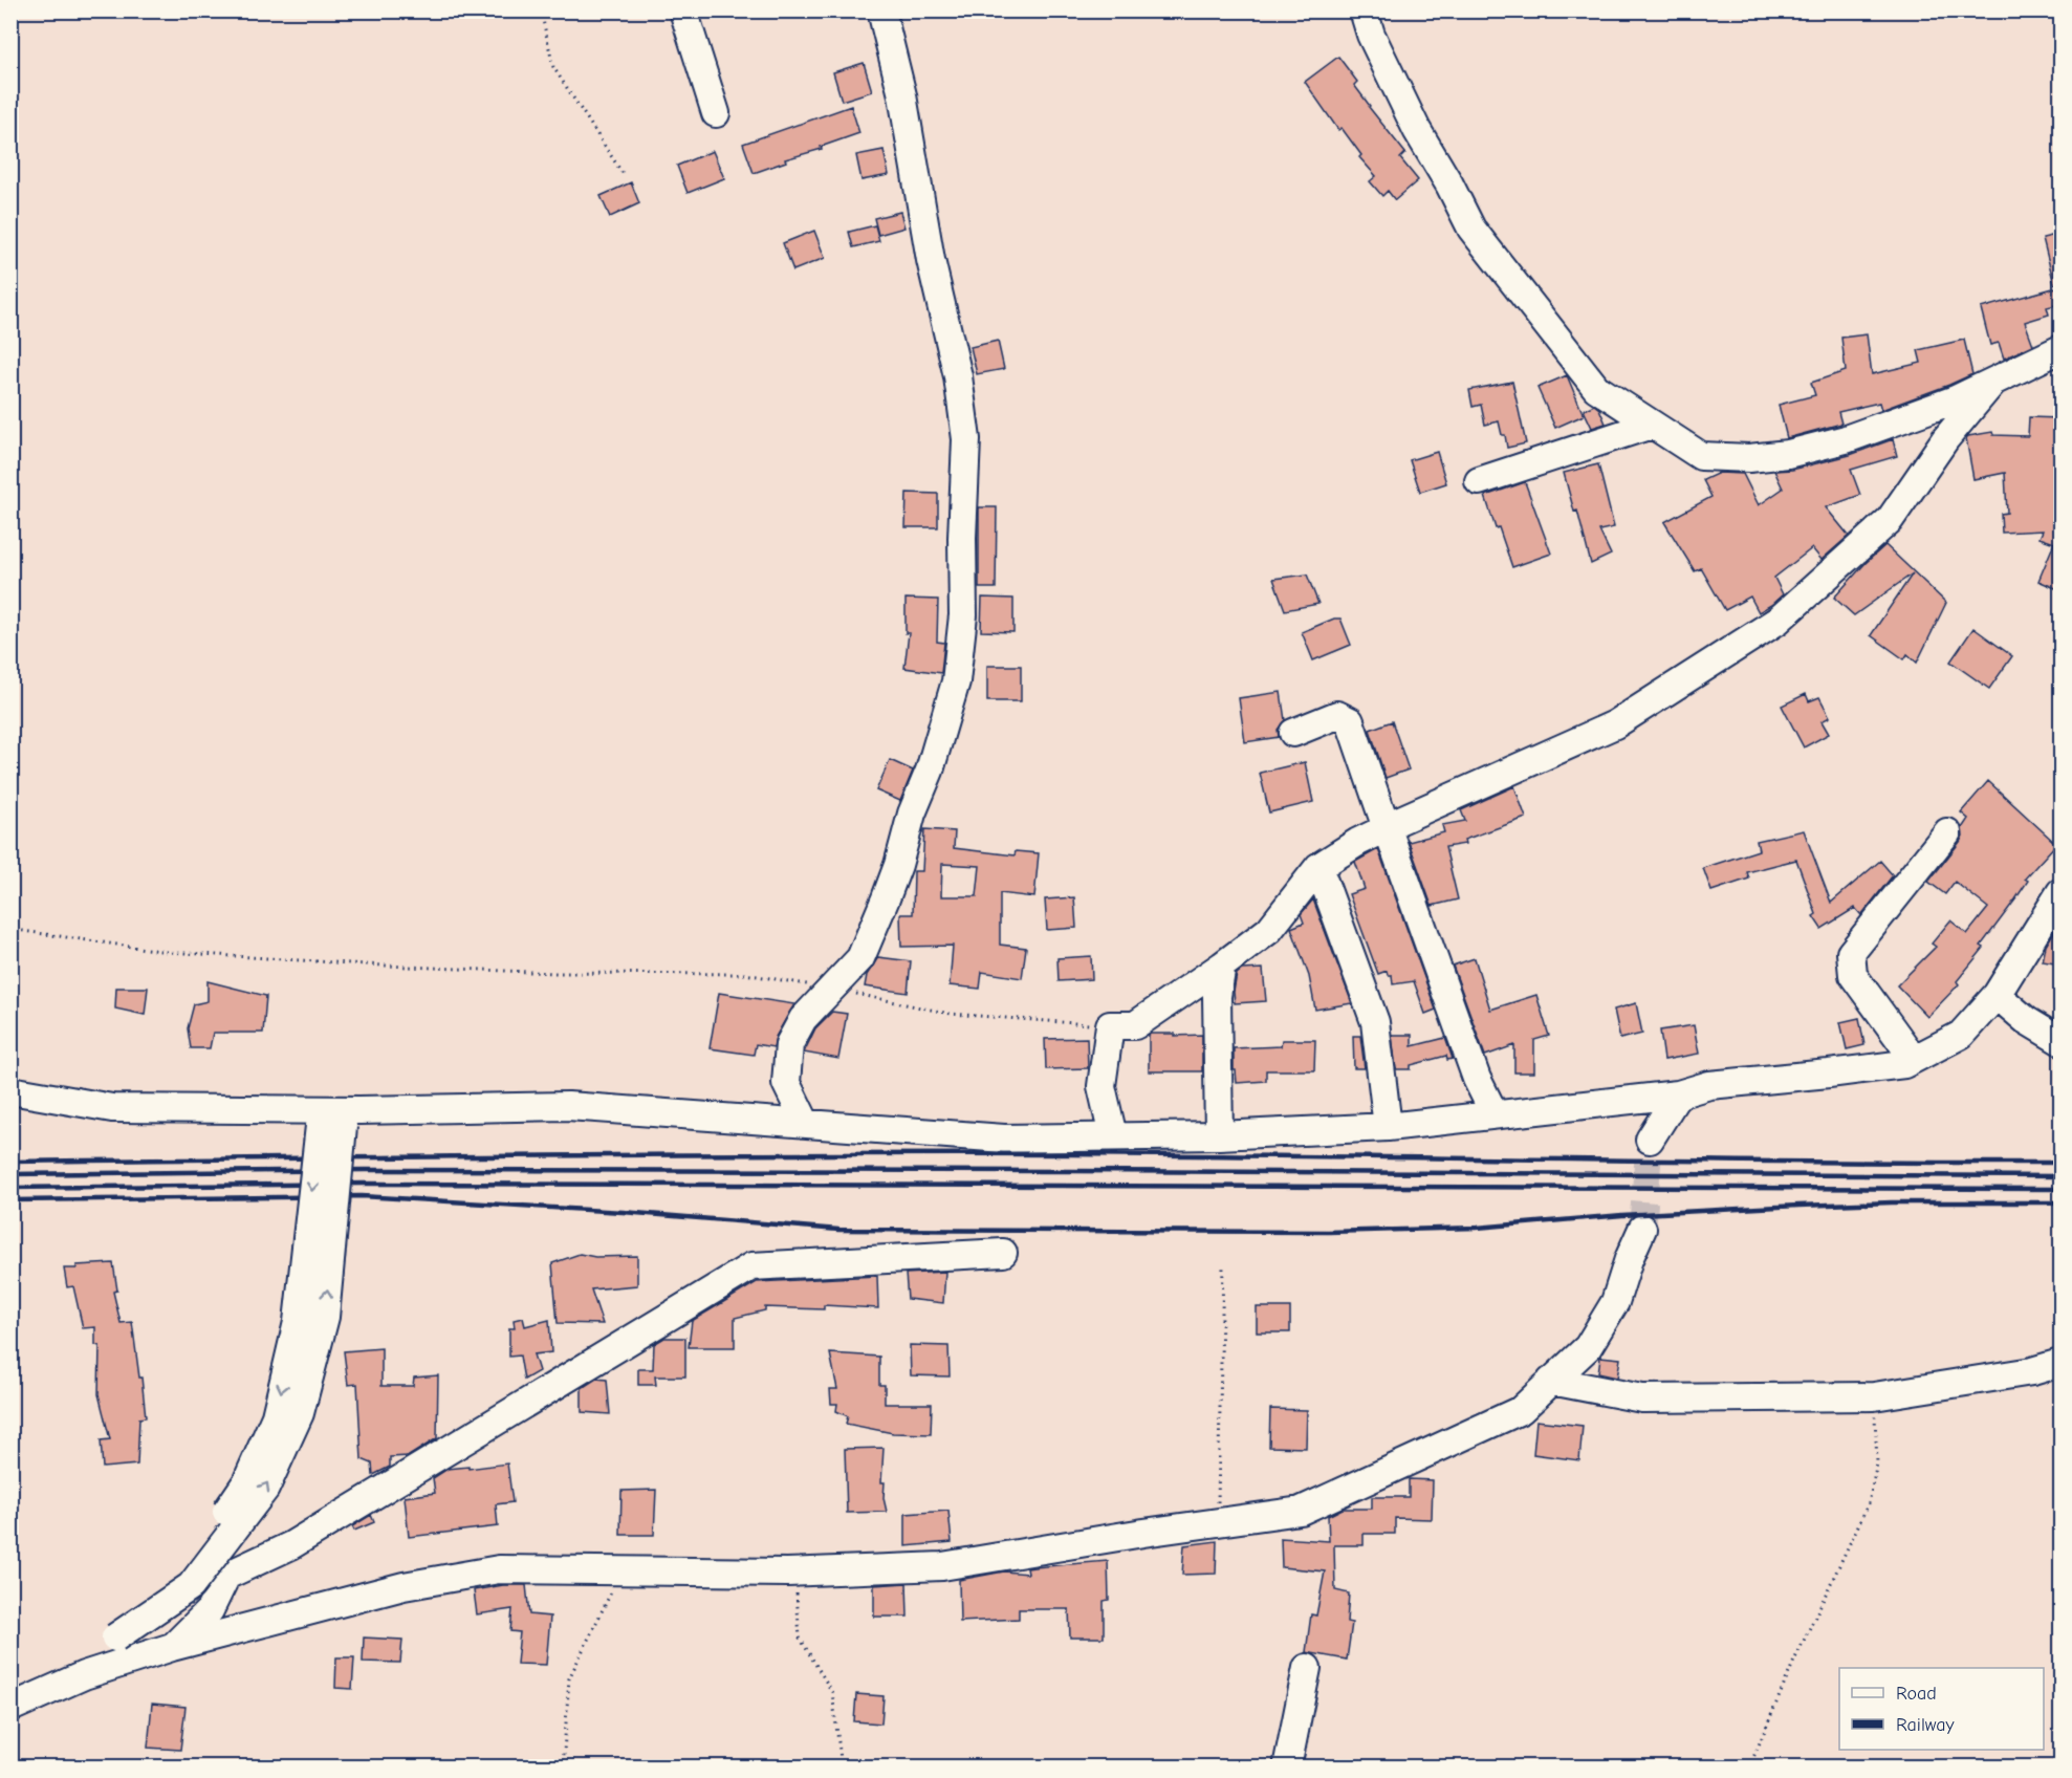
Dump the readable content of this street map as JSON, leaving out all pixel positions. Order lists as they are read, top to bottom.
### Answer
{
  "legend": ["Road", "Railway"]
}
